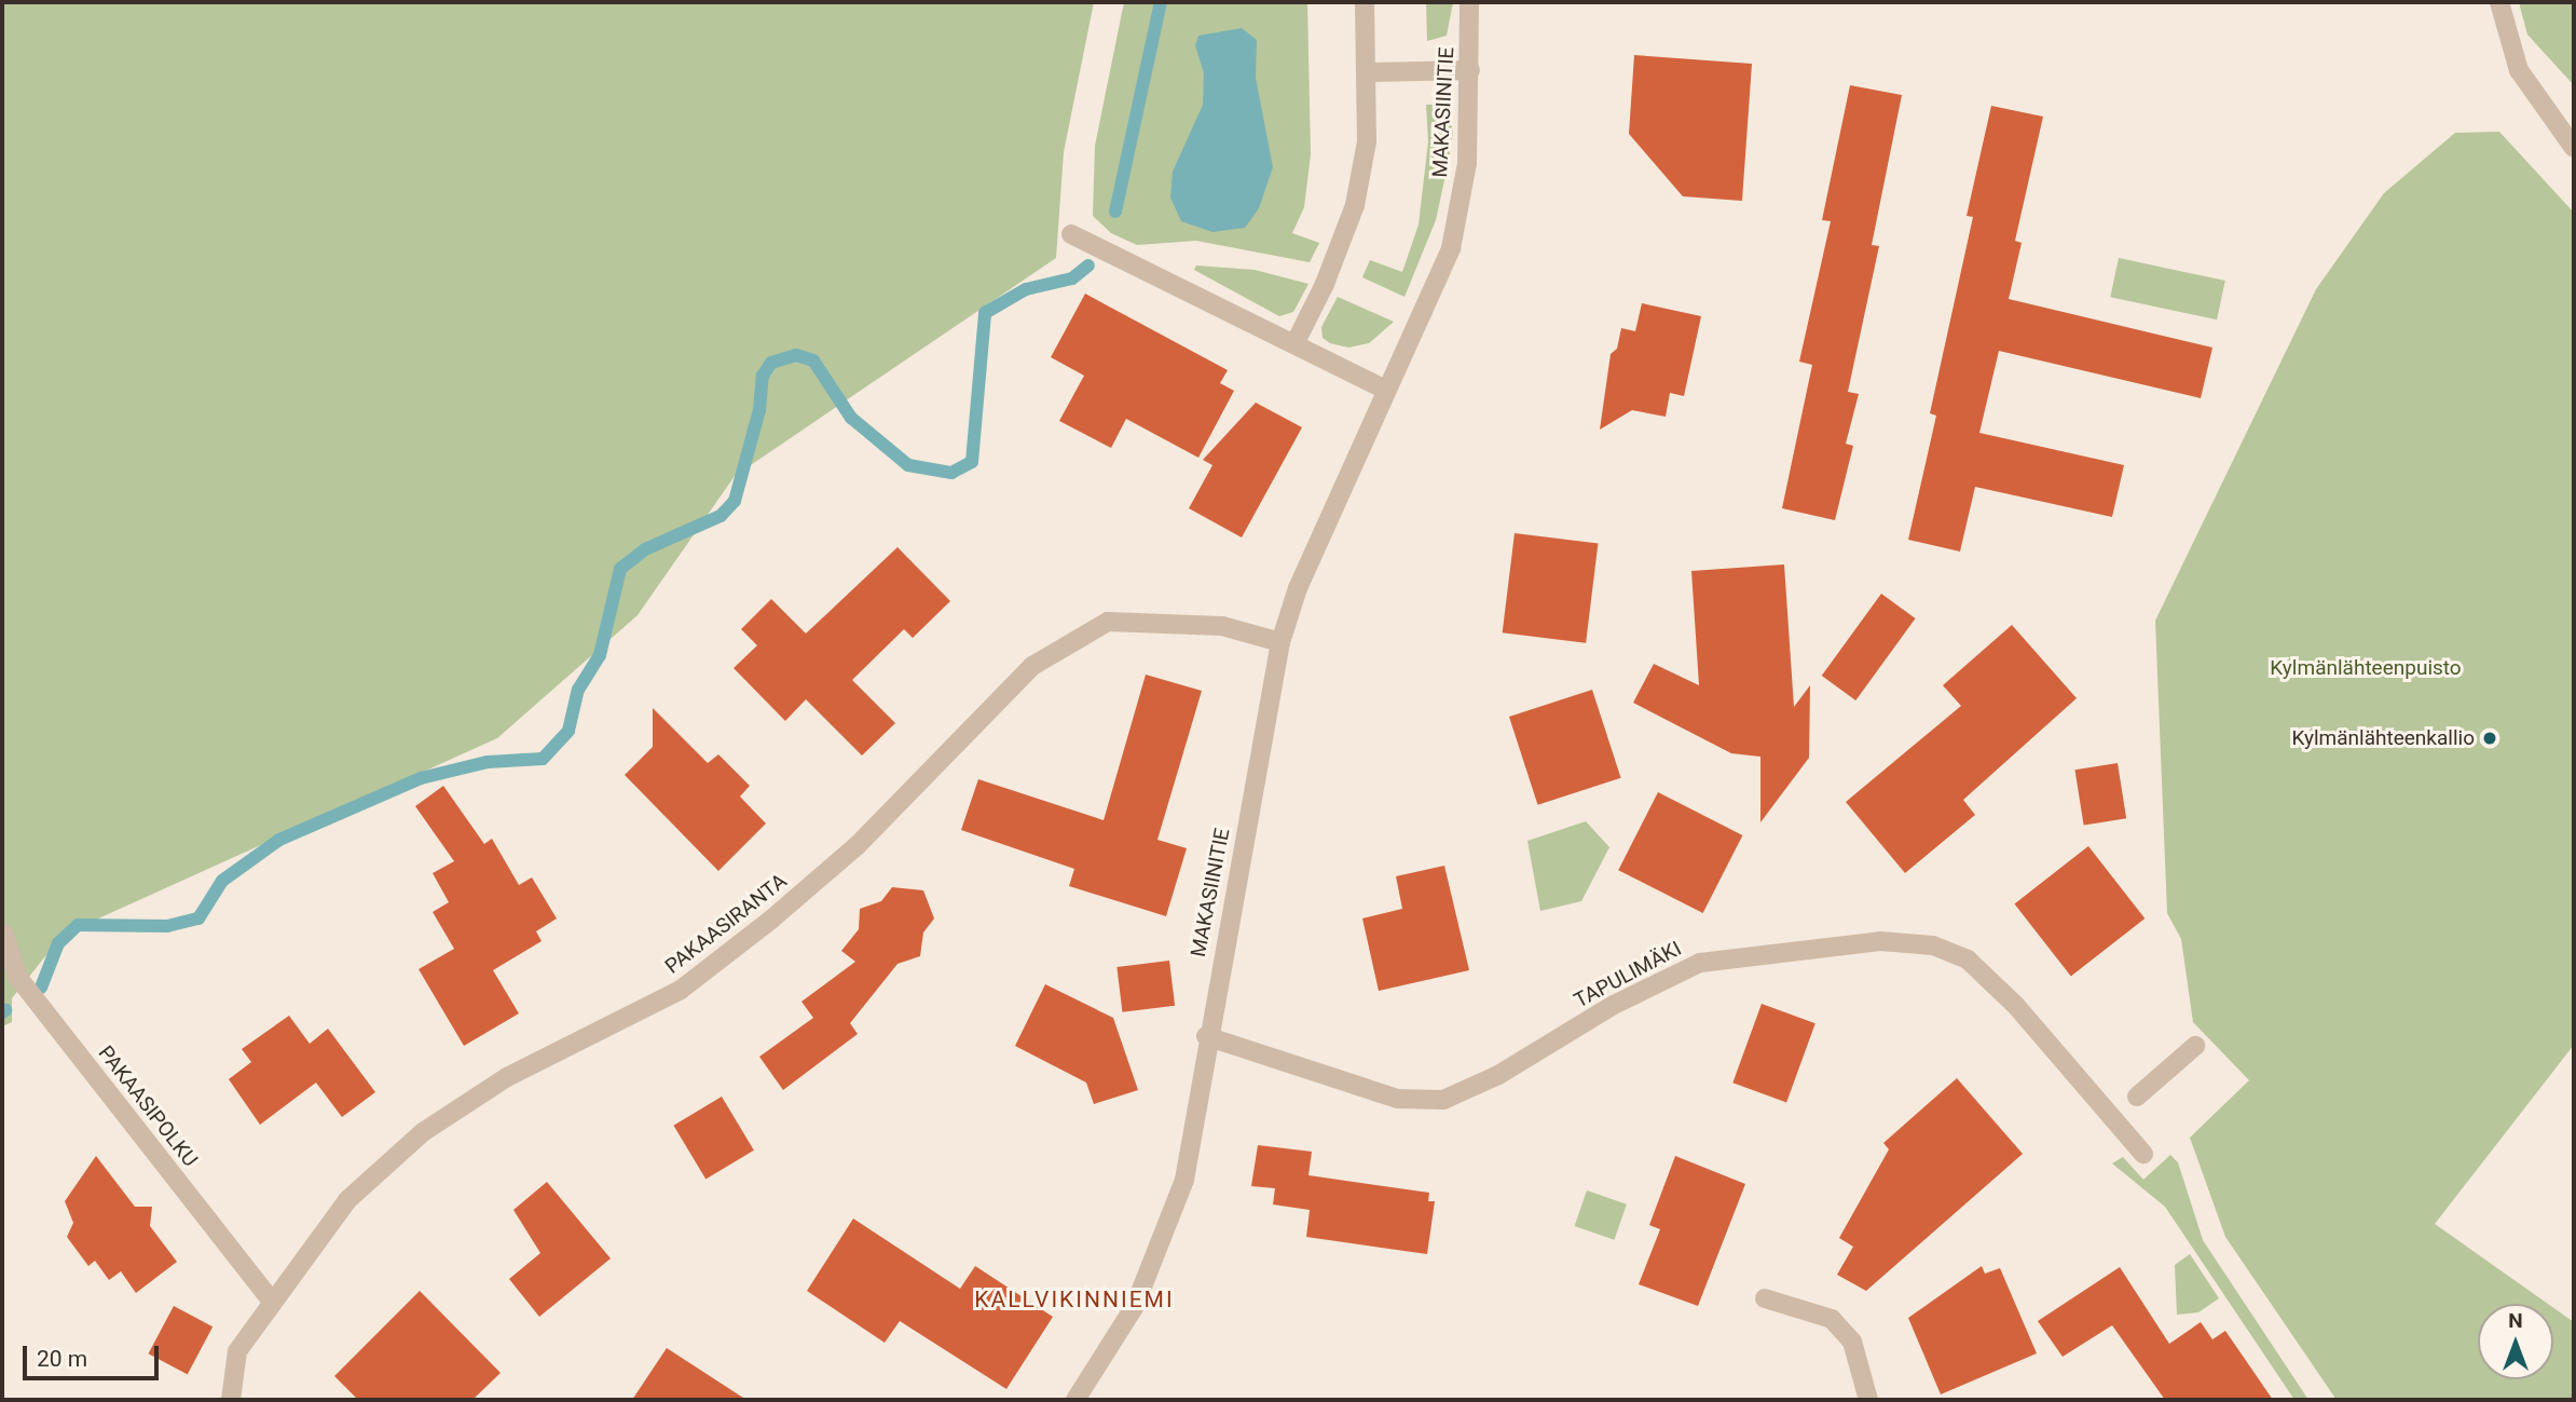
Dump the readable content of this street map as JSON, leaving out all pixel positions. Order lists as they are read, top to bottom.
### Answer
{
  "streets": {
    "street": [
      "MAKASIINITIE",
      "PAKAASIRANTA",
      "TAPULIMÄKI",
      "PAKAASIPOLKU"
    ]
  },
  "crossings": [
    ["MAKASIINITIE", "PAKAASIRANTA"],
    ["MAKASIINITIE", "TAPULIMÄKI"],
    ["PAKAASIRANTA", "PAKAASIPOLKU"]
  ],
  "districts": ["KALLVIKINNIEMI"],
  "parks": ["Kylmänlähteenpuisto"],
  "places": ["Kylmänlähteenkallio"],
  "scale_bar": "20 m",
  "north": "top"
}
